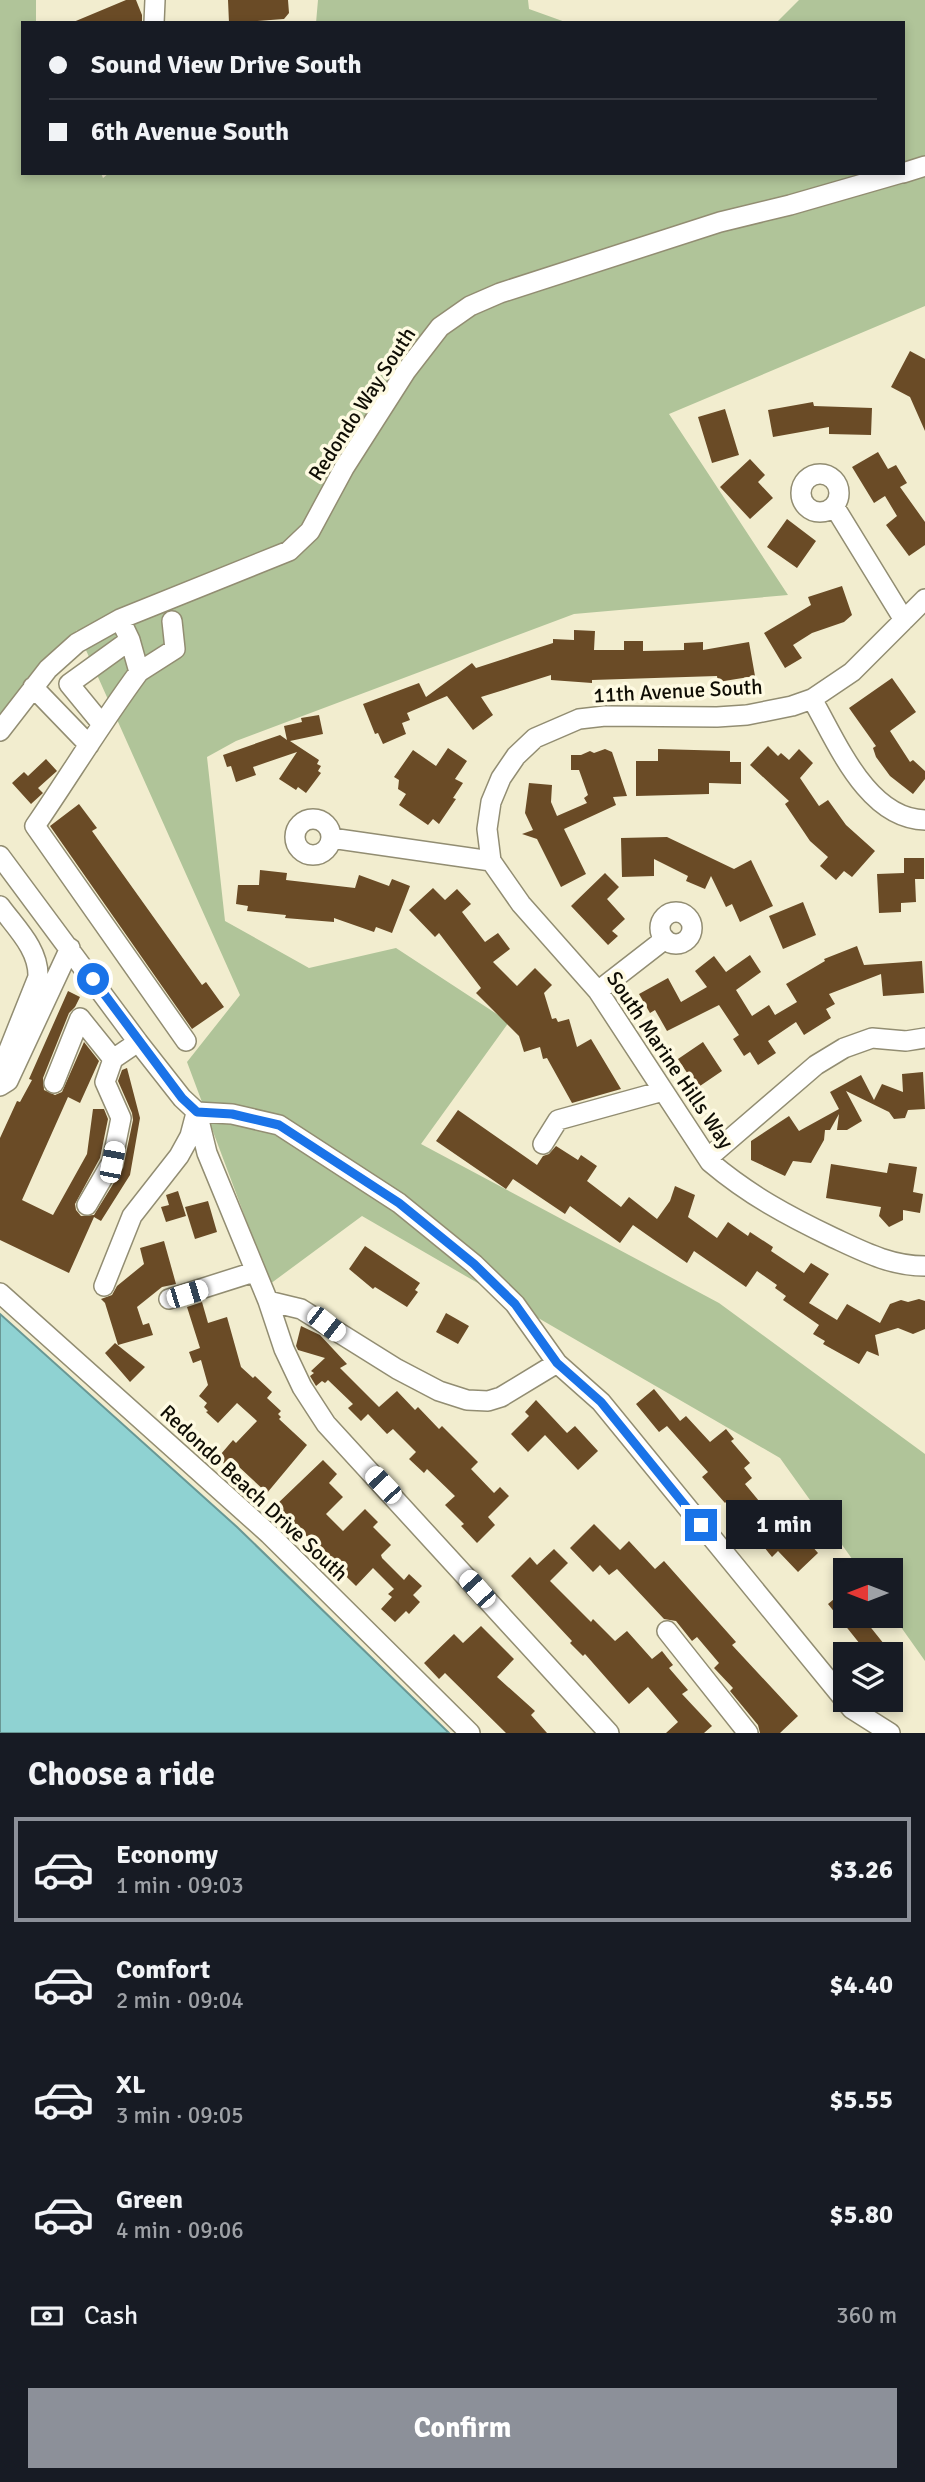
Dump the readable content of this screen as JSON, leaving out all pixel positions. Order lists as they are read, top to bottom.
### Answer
{
  "streets": {
    "street": [
      "Redondo Way South",
      "11th Avenue South",
      "South Marine Hills Way",
      "Redondo Beach Drive South"
    ]
  },
  "crossings": [
    ["11th Avenue South", "South Marine Hills Way"]
  ],
  "north": "left",
  "page": {
    "banner": ["Sound View Drive South", "6th Avenue South"],
    "bubble": "1 min",
    "heading": "Choose a ride",
    "list": [
      {
        "name": "Economy",
        "note": "1 min · 09:03",
        "value": "$3.26"
      },
      {
        "name": "Comfort",
        "note": "2 min · 09:04",
        "value": "$4.40"
      },
      {
        "name": "XL",
        "note": "3 min · 09:05",
        "value": "$5.55"
      },
      {
        "name": "Green",
        "note": "4 min · 09:06",
        "value": "$5.80"
      }
    ],
    "pay": ["Cash", "360 m"],
    "buttons": "Confirm"
  }
}
